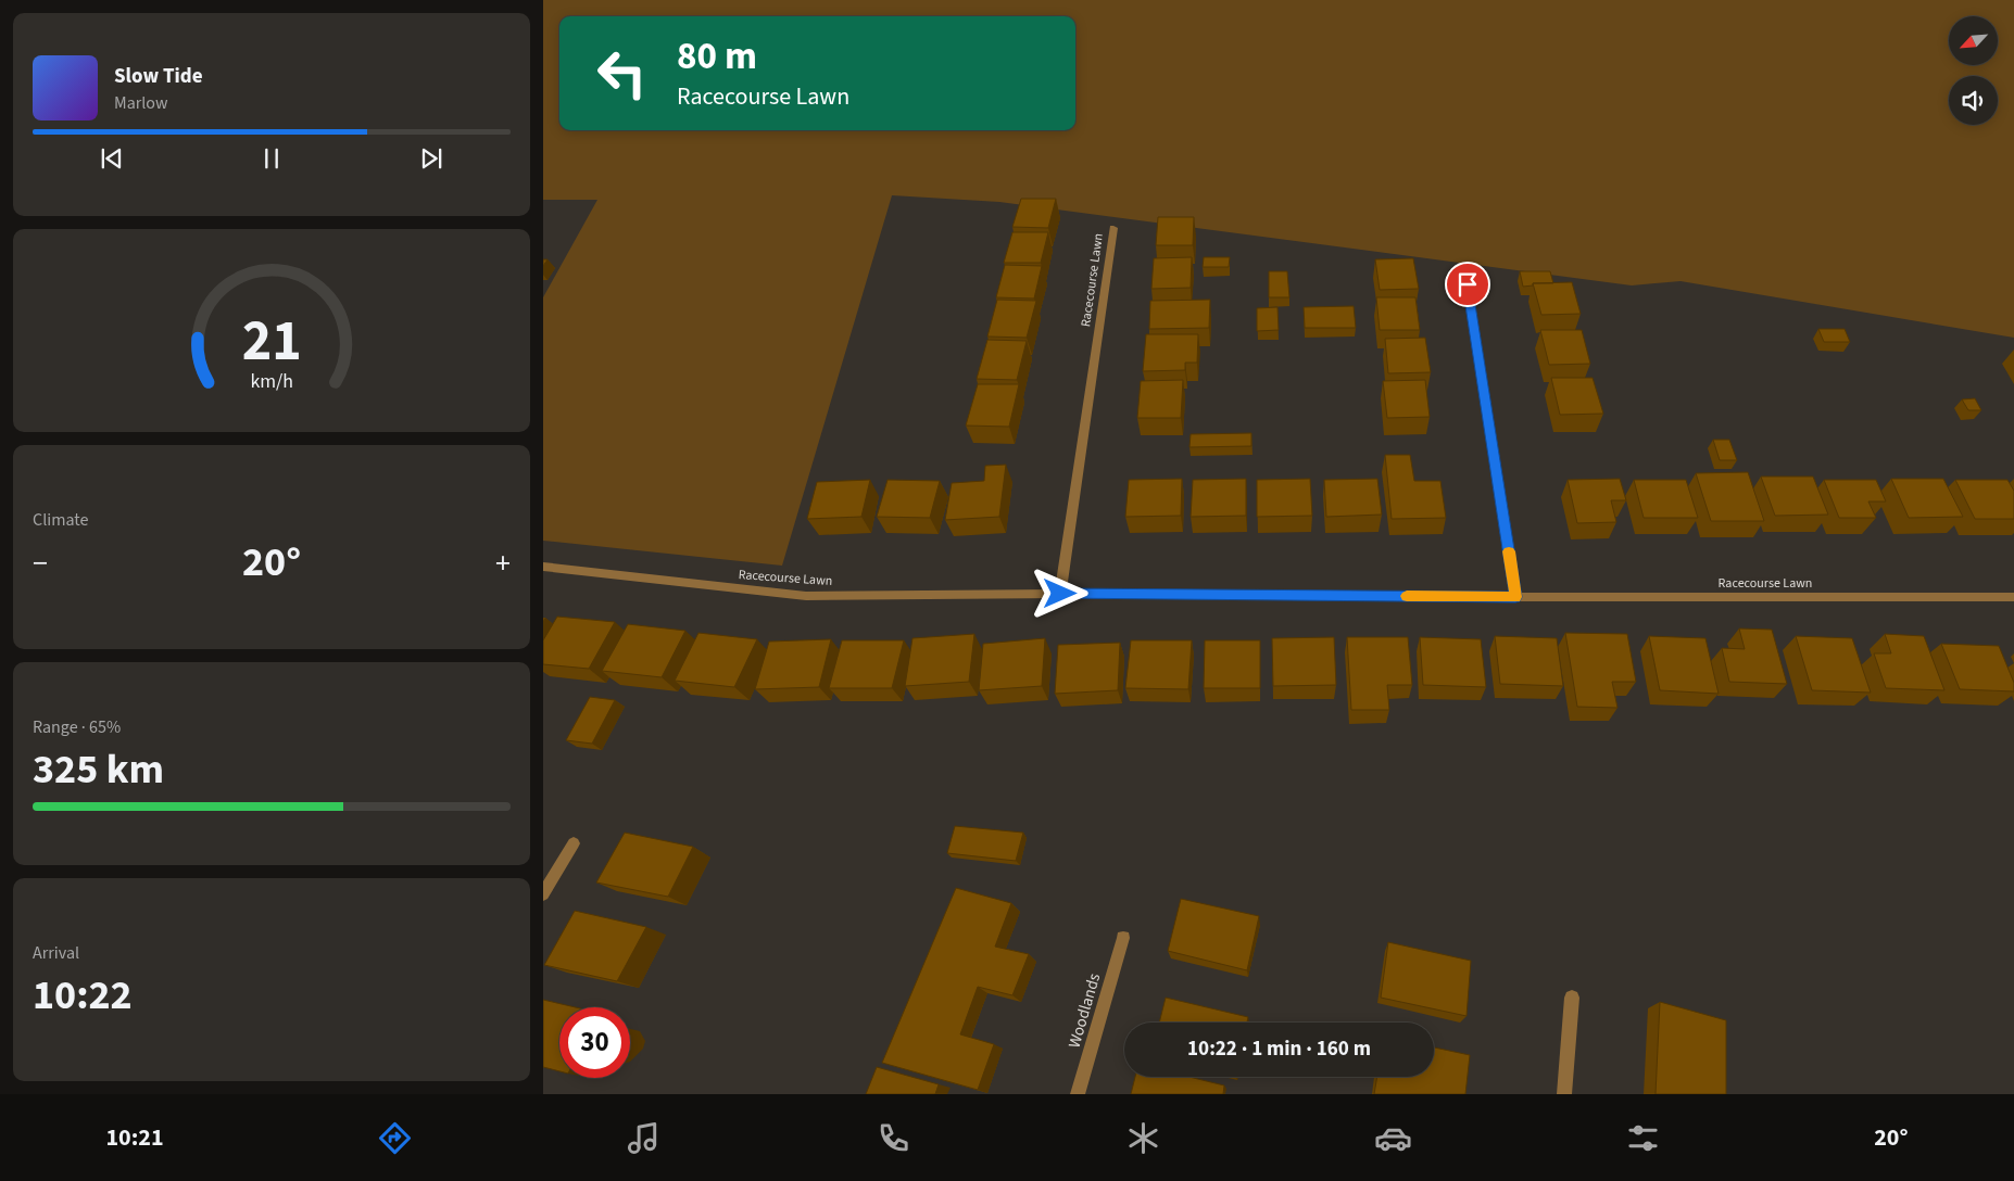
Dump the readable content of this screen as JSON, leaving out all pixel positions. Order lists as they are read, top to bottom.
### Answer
{
  "streets": {
    "street": ["Racecourse Lawn", "Woodlands"]
  },
  "north": "bottom left",
  "page": {
    "turn": ["80 m", "Racecourse Lawn"],
    "song": ["Slow Tide", "Marlow"],
    "tile": [
      "Climate",
      ["Range · 65%", "325 km"],
      ["Arrival", "10:22"]
    ],
    "heat": ["−", "20°", "+"],
    "limit": "30",
    "trip": "10:22 · 1 min · 160 m",
    "tabs": ["10:21", "20°"],
    "gauge": ["21", "km/h"]
  }
}
